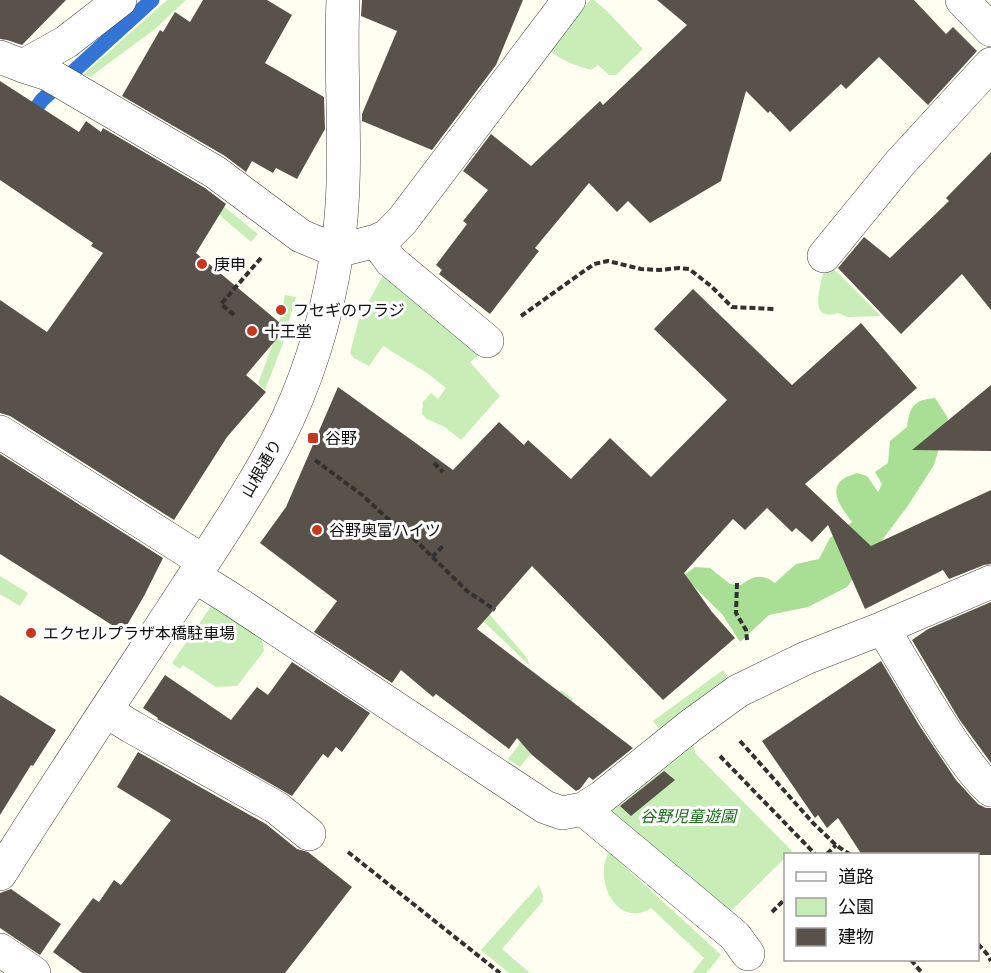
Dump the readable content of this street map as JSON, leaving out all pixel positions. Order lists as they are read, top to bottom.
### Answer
{
  "streets": {
    "street": ["山根通り"]
  },
  "parks": ["谷野児童遊園"],
  "places": {
    "other": [
      "庚申",
      "フセギのワラジ",
      "十王堂",
      "谷野奥富ハイツ",
      "エクセルプラザ本橋駐車場"
    ],
    "transit": ["谷野"]
  },
  "legend": ["道路", "公園", "建物"]
}
